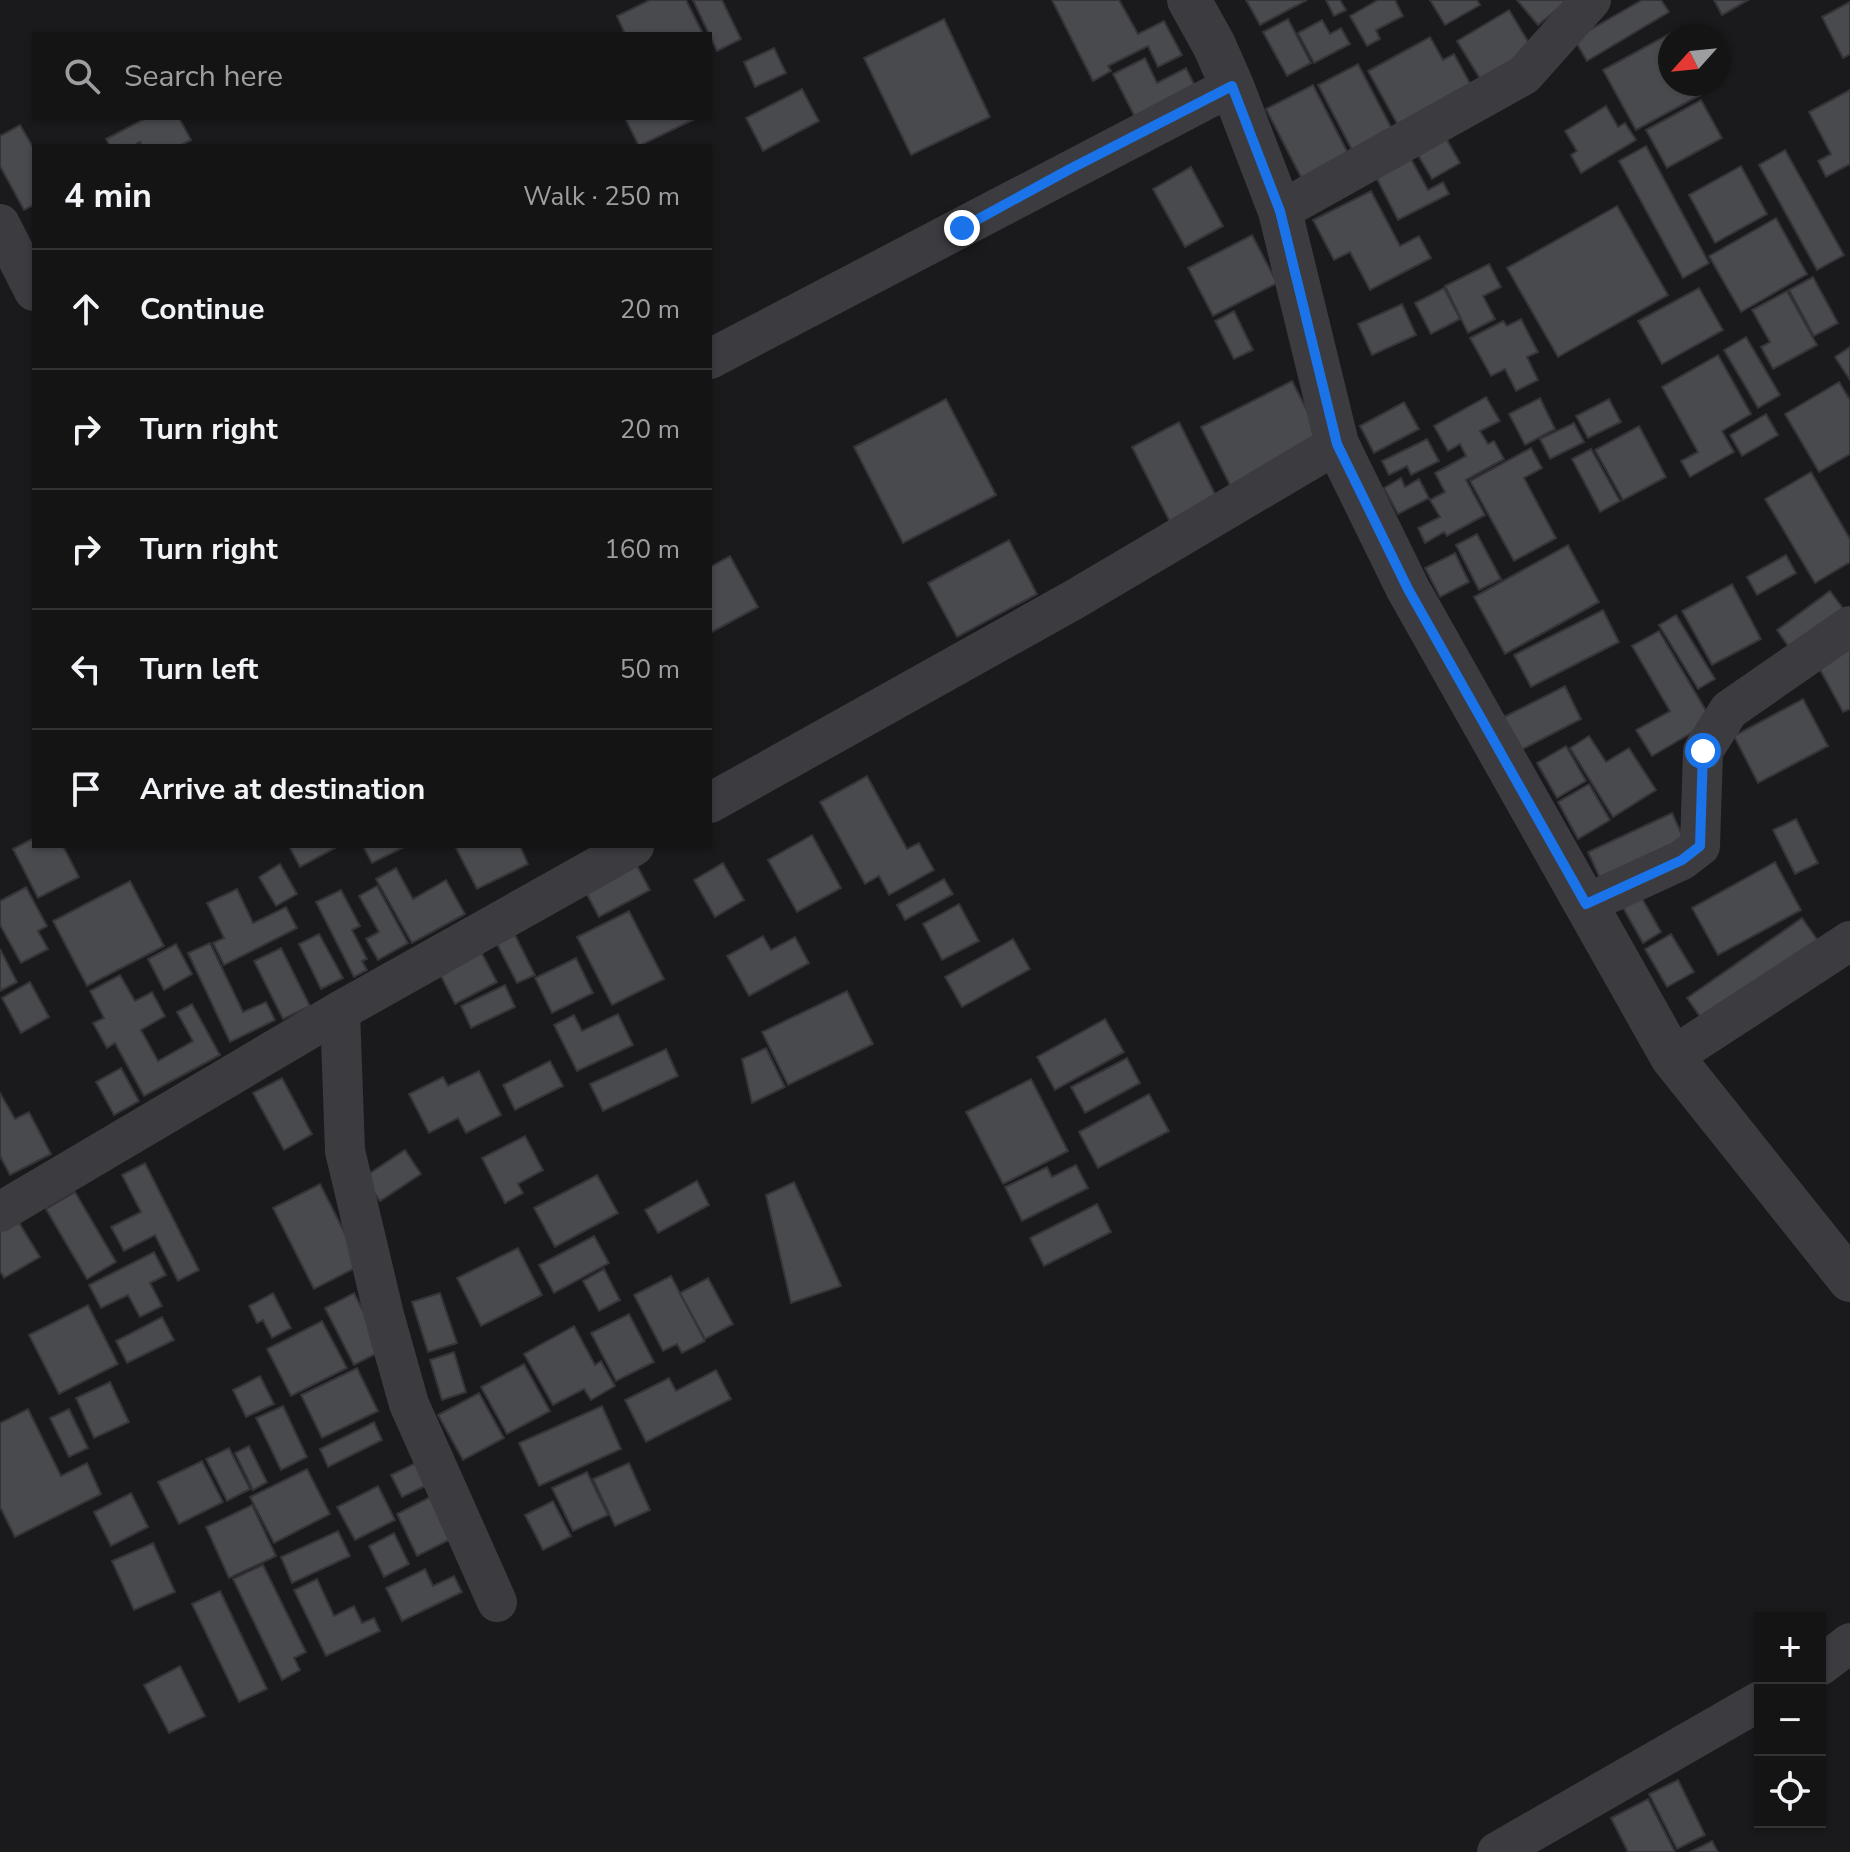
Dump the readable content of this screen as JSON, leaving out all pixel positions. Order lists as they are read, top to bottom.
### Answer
{
  "north": "bottom left",
  "page": {
    "search": "Search here",
    "heading": ["4 min", "Walk · 250 m"],
    "list": [
      ["Continue", "20 m"],
      ["Turn right", "20 m"],
      ["Turn right", "160 m"],
      ["Turn left", "50 m"],
      "Arrive at destination"
    ],
    "map_buttons": ["+", "−"]
  }
}
